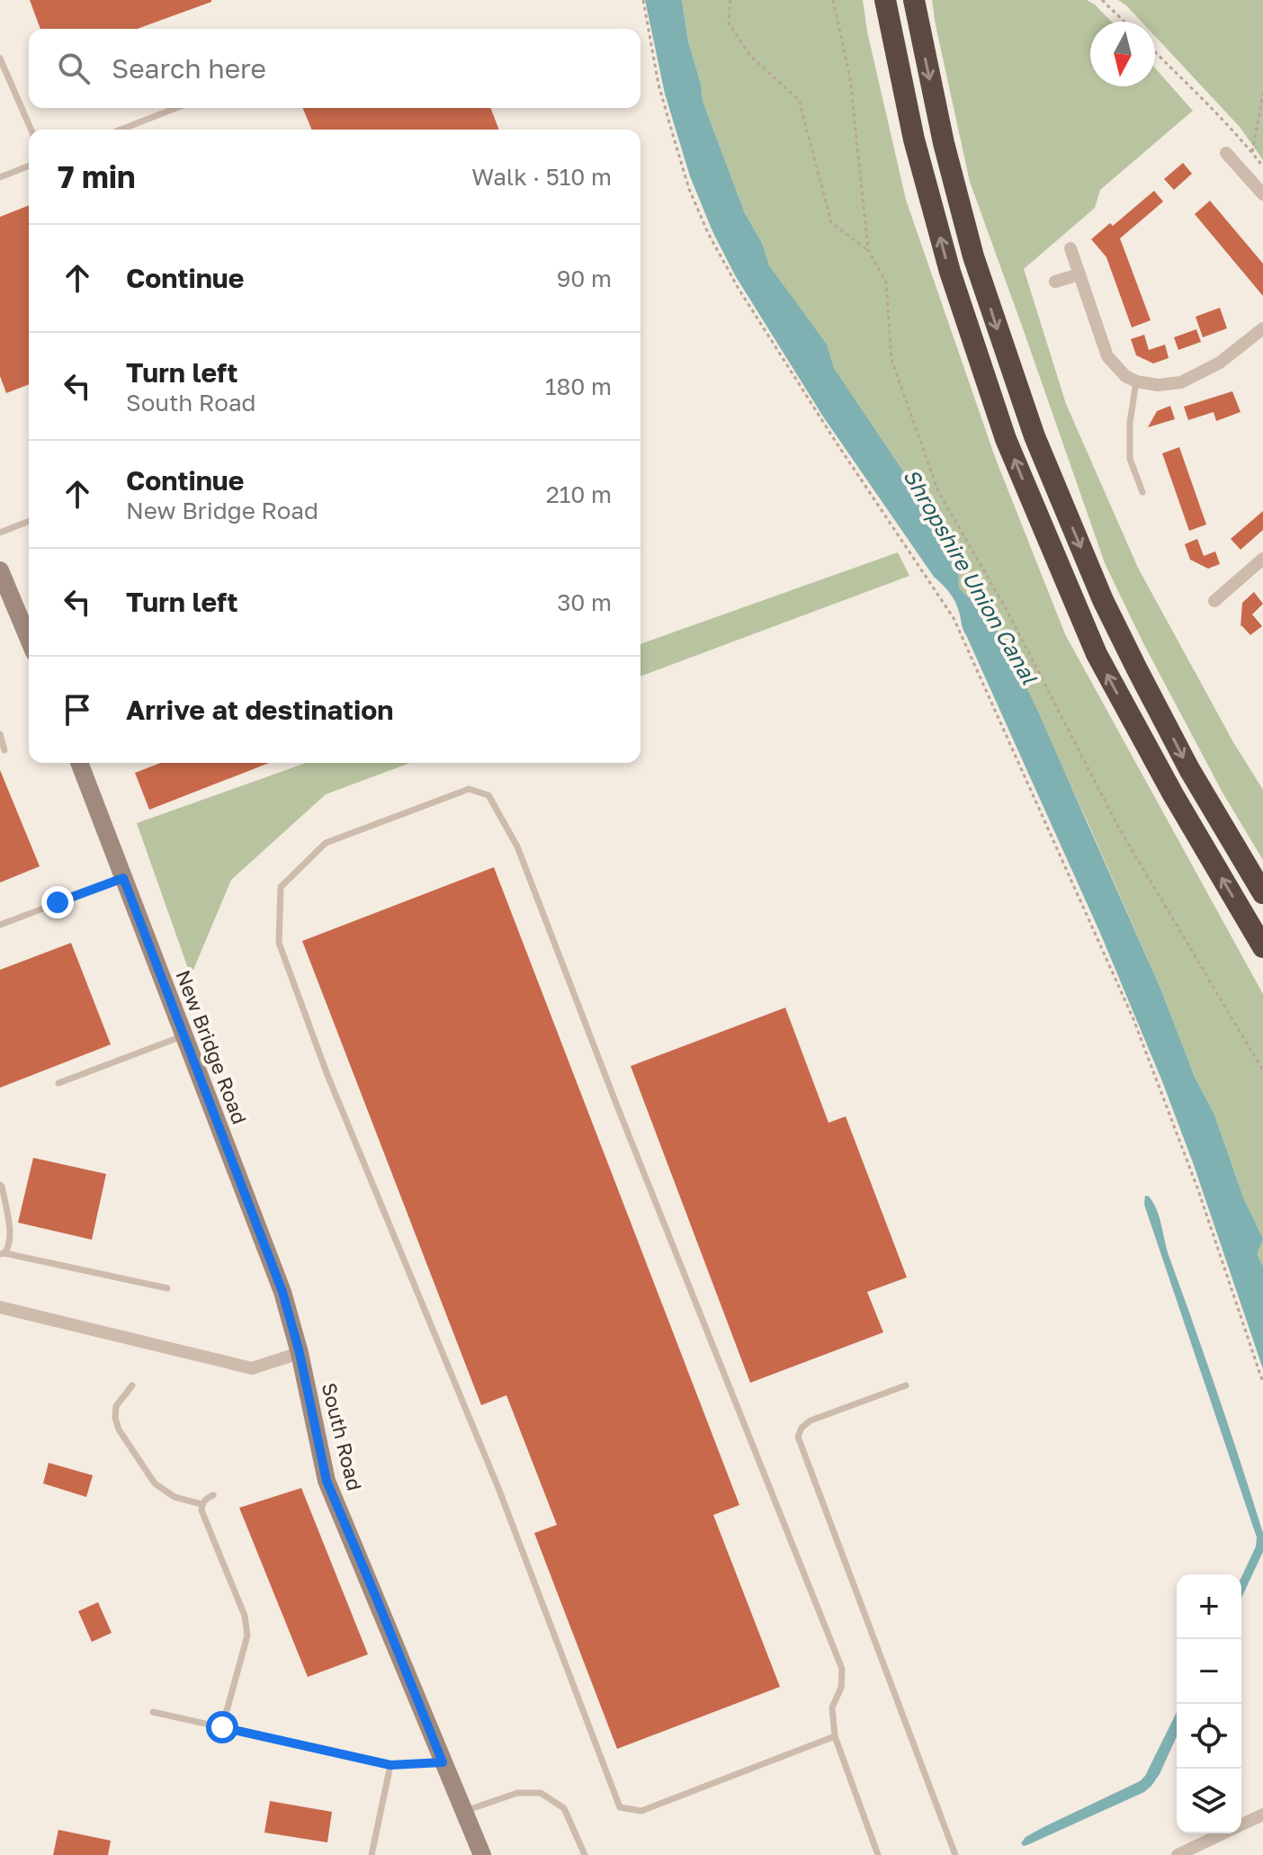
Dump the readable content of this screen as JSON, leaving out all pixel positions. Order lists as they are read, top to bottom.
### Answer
{
  "streets": {
    "street": ["New Bridge Road", "South Road"]
  },
  "crossings": [
    ["New Bridge Road", "South Road"]
  ],
  "water": ["Shropshire Union Canal"],
  "north": "bottom",
  "page": {
    "search": "Search here",
    "heading": ["7 min", "Walk · 510 m"],
    "list": [
      ["Continue", "90 m"],
      ["Turn left", "South Road", "180 m"],
      ["Continue", "New Bridge Road", "210 m"],
      ["Turn left", "30 m"],
      "Arrive at destination"
    ],
    "map_buttons": ["+", "−"]
  }
}
